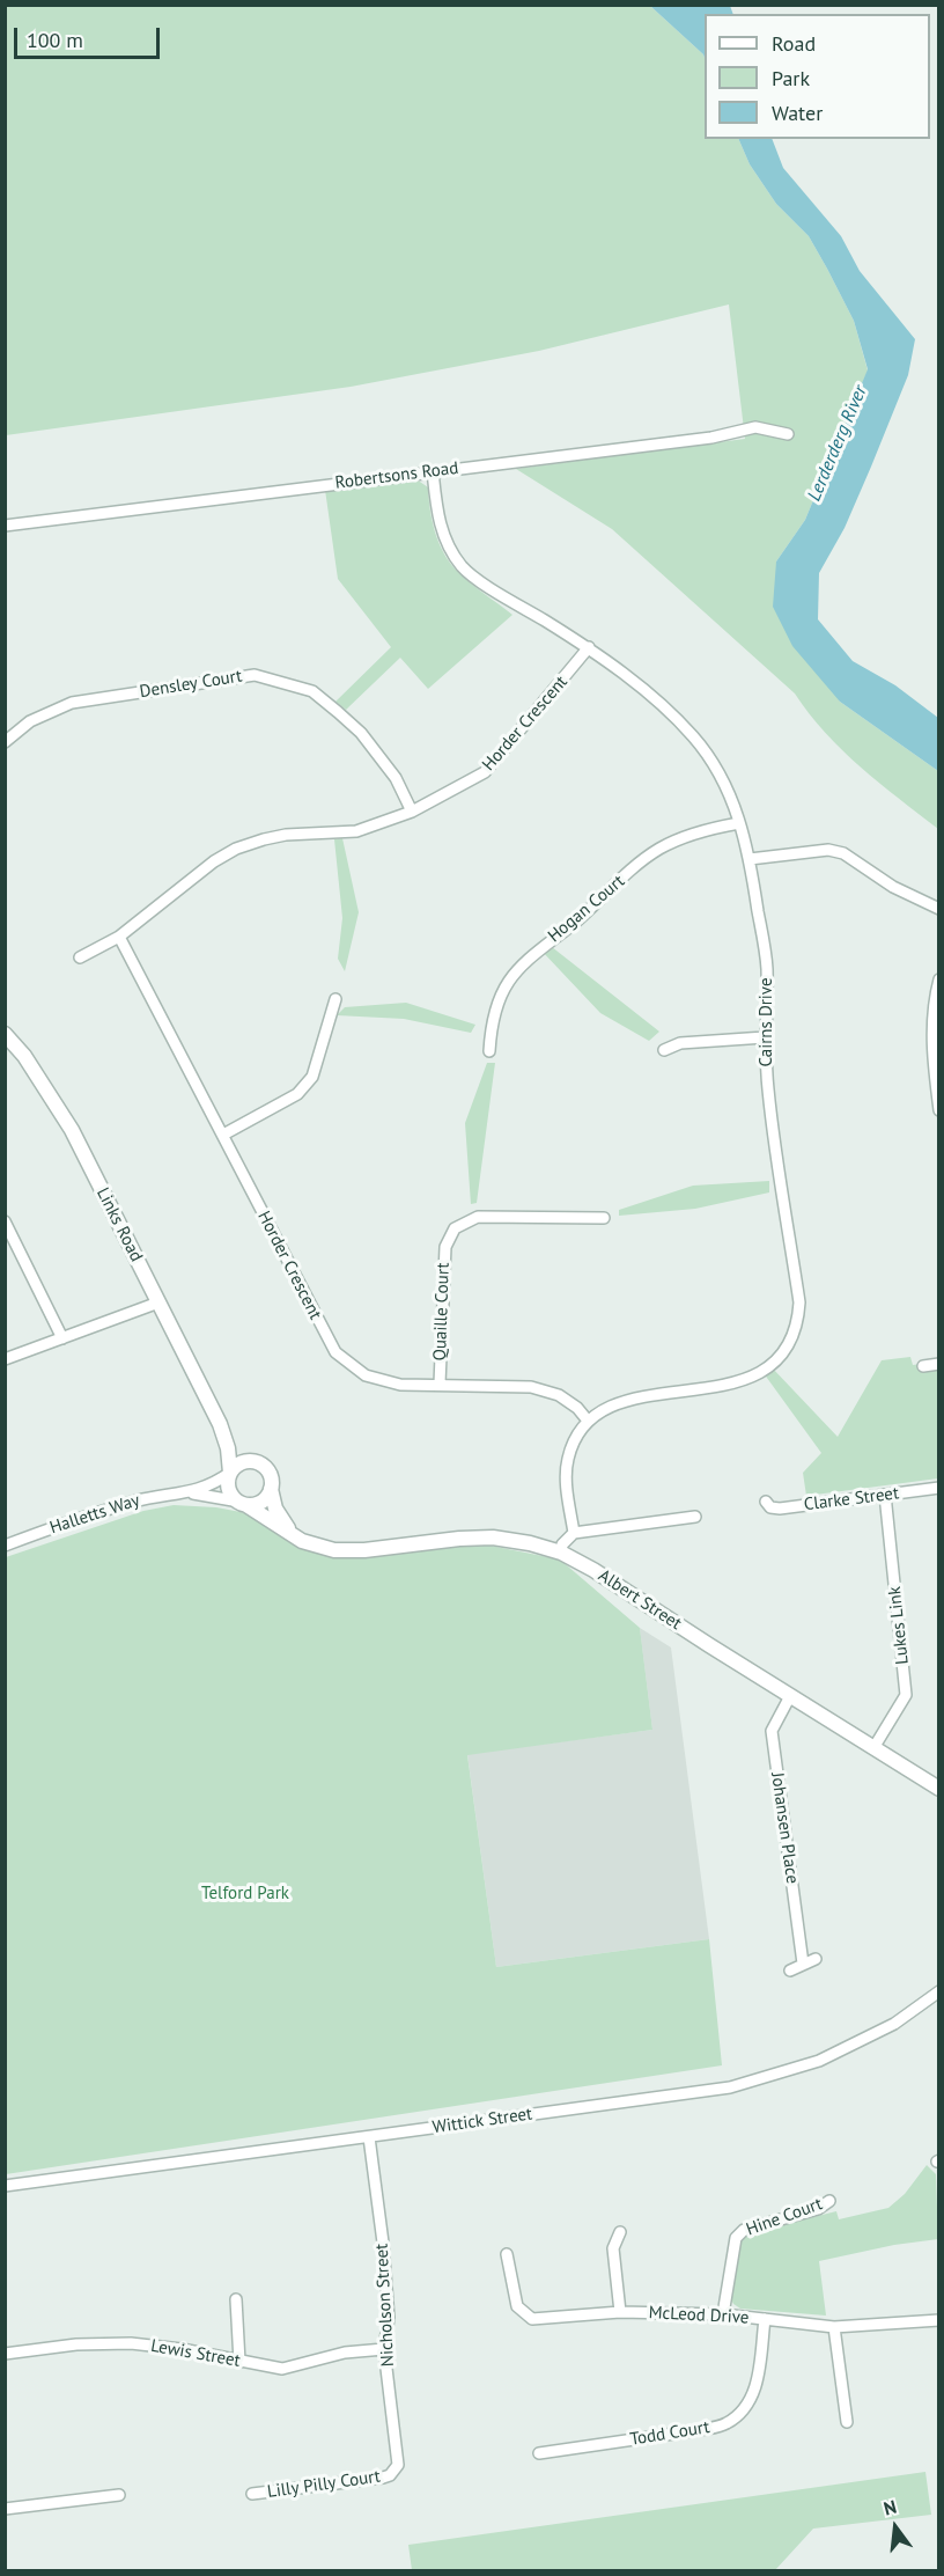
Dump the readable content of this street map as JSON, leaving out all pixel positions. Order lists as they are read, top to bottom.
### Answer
{
  "streets": {
    "street": [
      "Robertsons Road",
      "Densley Court",
      "Horder Crescent",
      "Hogan Court",
      "Cairns Drive",
      "Links Road",
      "Quaille Court",
      "Clarke Street",
      "Halletts Way",
      "Albert Street",
      "Lukes Link",
      "Johansen Place",
      "Wittick Street",
      "Hine Court",
      "Nicholson Street",
      "McLeod Drive",
      "Lewis Street",
      "Todd Court",
      "Lilly Pilly Court"
    ]
  },
  "crossings": [
    ["Robertsons Road", "Cairns Drive"],
    ["Densley Court", "Horder Crescent"],
    ["Horder Crescent", "Cairns Drive"],
    ["Horder Crescent", "Quaille Court"],
    ["Hogan Court", "Cairns Drive"],
    ["Links Road", "Halletts Way"],
    ["Links Road", "Albert Street"],
    ["Clarke Street", "Lukes Link"],
    ["Halletts Way", "Albert Street"],
    ["Albert Street", "Lukes Link"],
    ["Albert Street", "Johansen Place"],
    ["Wittick Street", "Nicholson Street"],
    ["Hine Court", "McLeod Drive"],
    ["Nicholson Street", "Lewis Street"],
    ["Nicholson Street", "Lilly Pilly Court"],
    ["McLeod Drive", "Todd Court"]
  ],
  "water": ["Lerderderg River"],
  "parks": ["Telford Park"],
  "legend": ["Road", "Park", "Water"],
  "scale_bar": "100 m",
  "north": "top"
}
